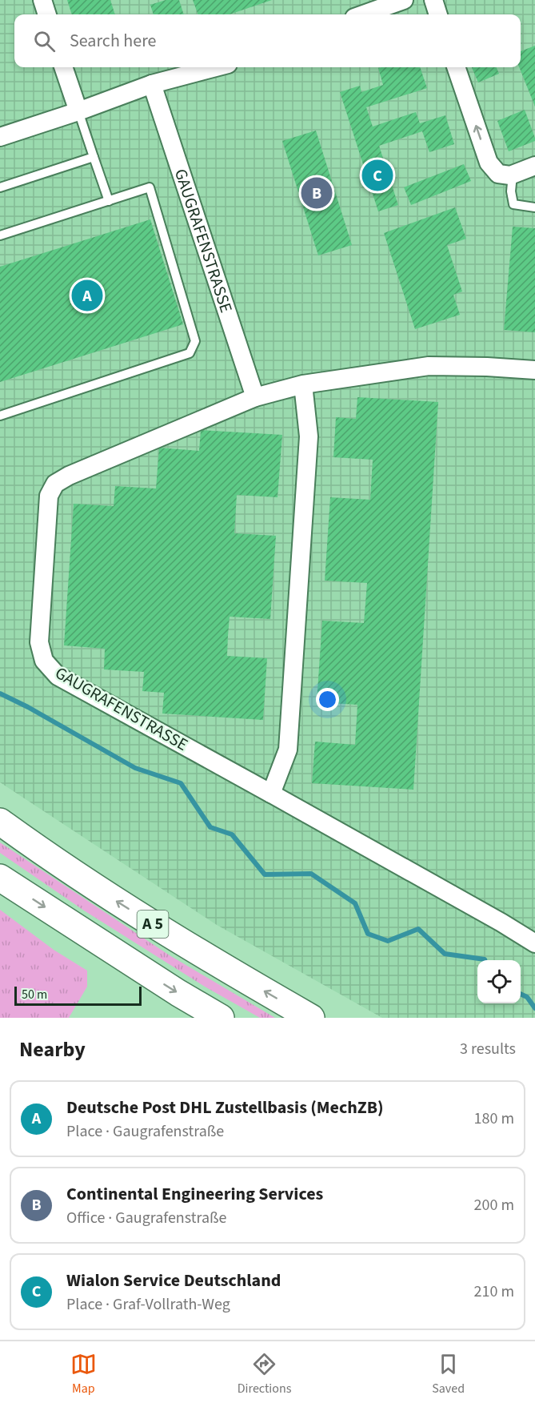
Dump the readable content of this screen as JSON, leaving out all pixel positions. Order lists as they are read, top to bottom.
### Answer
{
  "streets": {
    "highway": ["A 5"],
    "street": ["GAUGRAFENSTRASSE"]
  },
  "scale_bar": "50 m",
  "page": {
    "search": "Search here",
    "pins": ["C", "B", "A"],
    "scale": "50 m",
    "heading": ["Nearby", "3 results"],
    "list": [
      {
        "mark": "A",
        "name": "Deutsche Post DHL Zustellbasis (MechZB)",
        "note": "Place · Gaugrafenstraße",
        "value": "180 m"
      },
      {
        "mark": "B",
        "name": "Continental Engineering Services",
        "note": "Office · Gaugrafenstraße",
        "value": "200 m"
      },
      {
        "mark": "C",
        "name": "Wialon Service Deutschland",
        "note": "Place · Graf-Vollrath-Weg",
        "value": "210 m"
      }
    ],
    "nav": ["Map", "Directions", "Saved"]
  }
}
